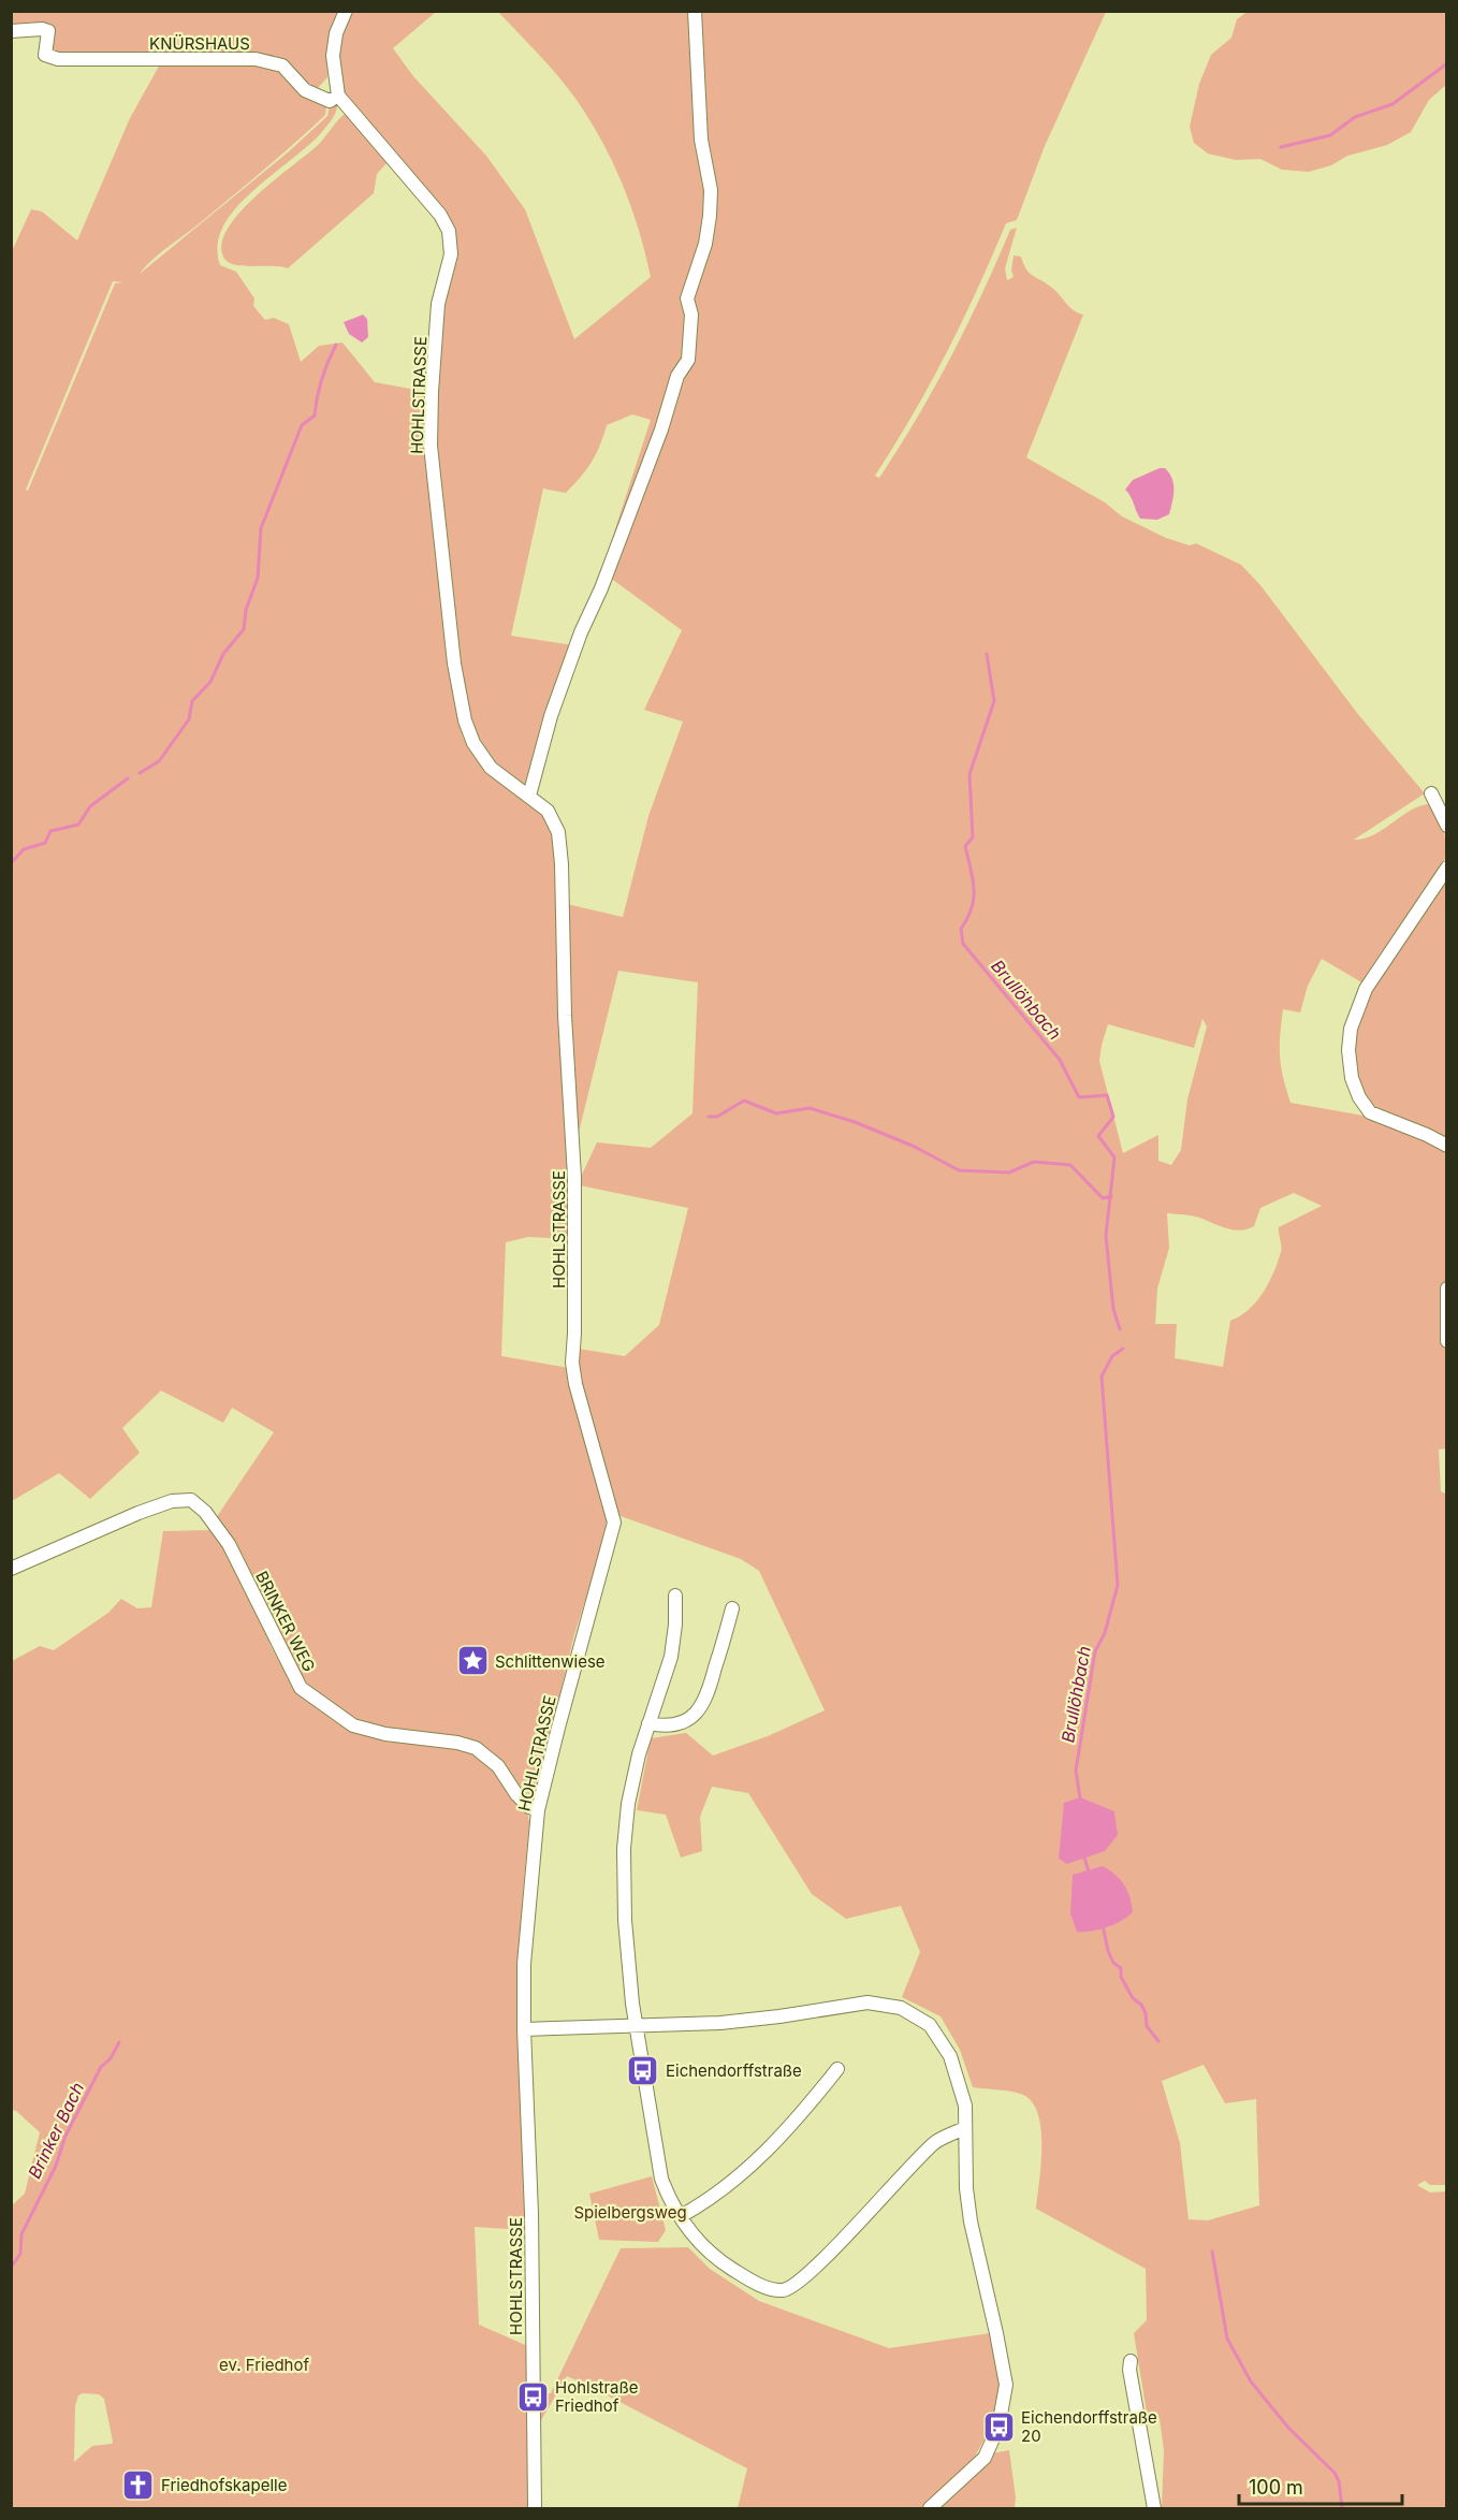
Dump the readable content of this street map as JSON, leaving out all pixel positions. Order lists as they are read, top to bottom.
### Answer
{
  "streets": {
    "street": ["KNÜRSHAUS", "HOHLSTRASSE", "BRINKER WEG"]
  },
  "crossings": [
    ["KNÜRSHAUS", "HOHLSTRASSE"],
    ["HOHLSTRASSE", "BRINKER WEG"]
  ],
  "water": ["Brullöhbach", "Brinker Bach"],
  "parks": ["Spielbergsweg", "ev. Friedhof"],
  "places": {
    "place": ["Schlittenwiese"],
    "bus stop": ["Eichendorffstraße", "Hohlstraße Friedhof", "Eichendorffstraße 20"],
    "church": ["Friedhofskapelle"]
  },
  "scale_bar": "100 m"
}
